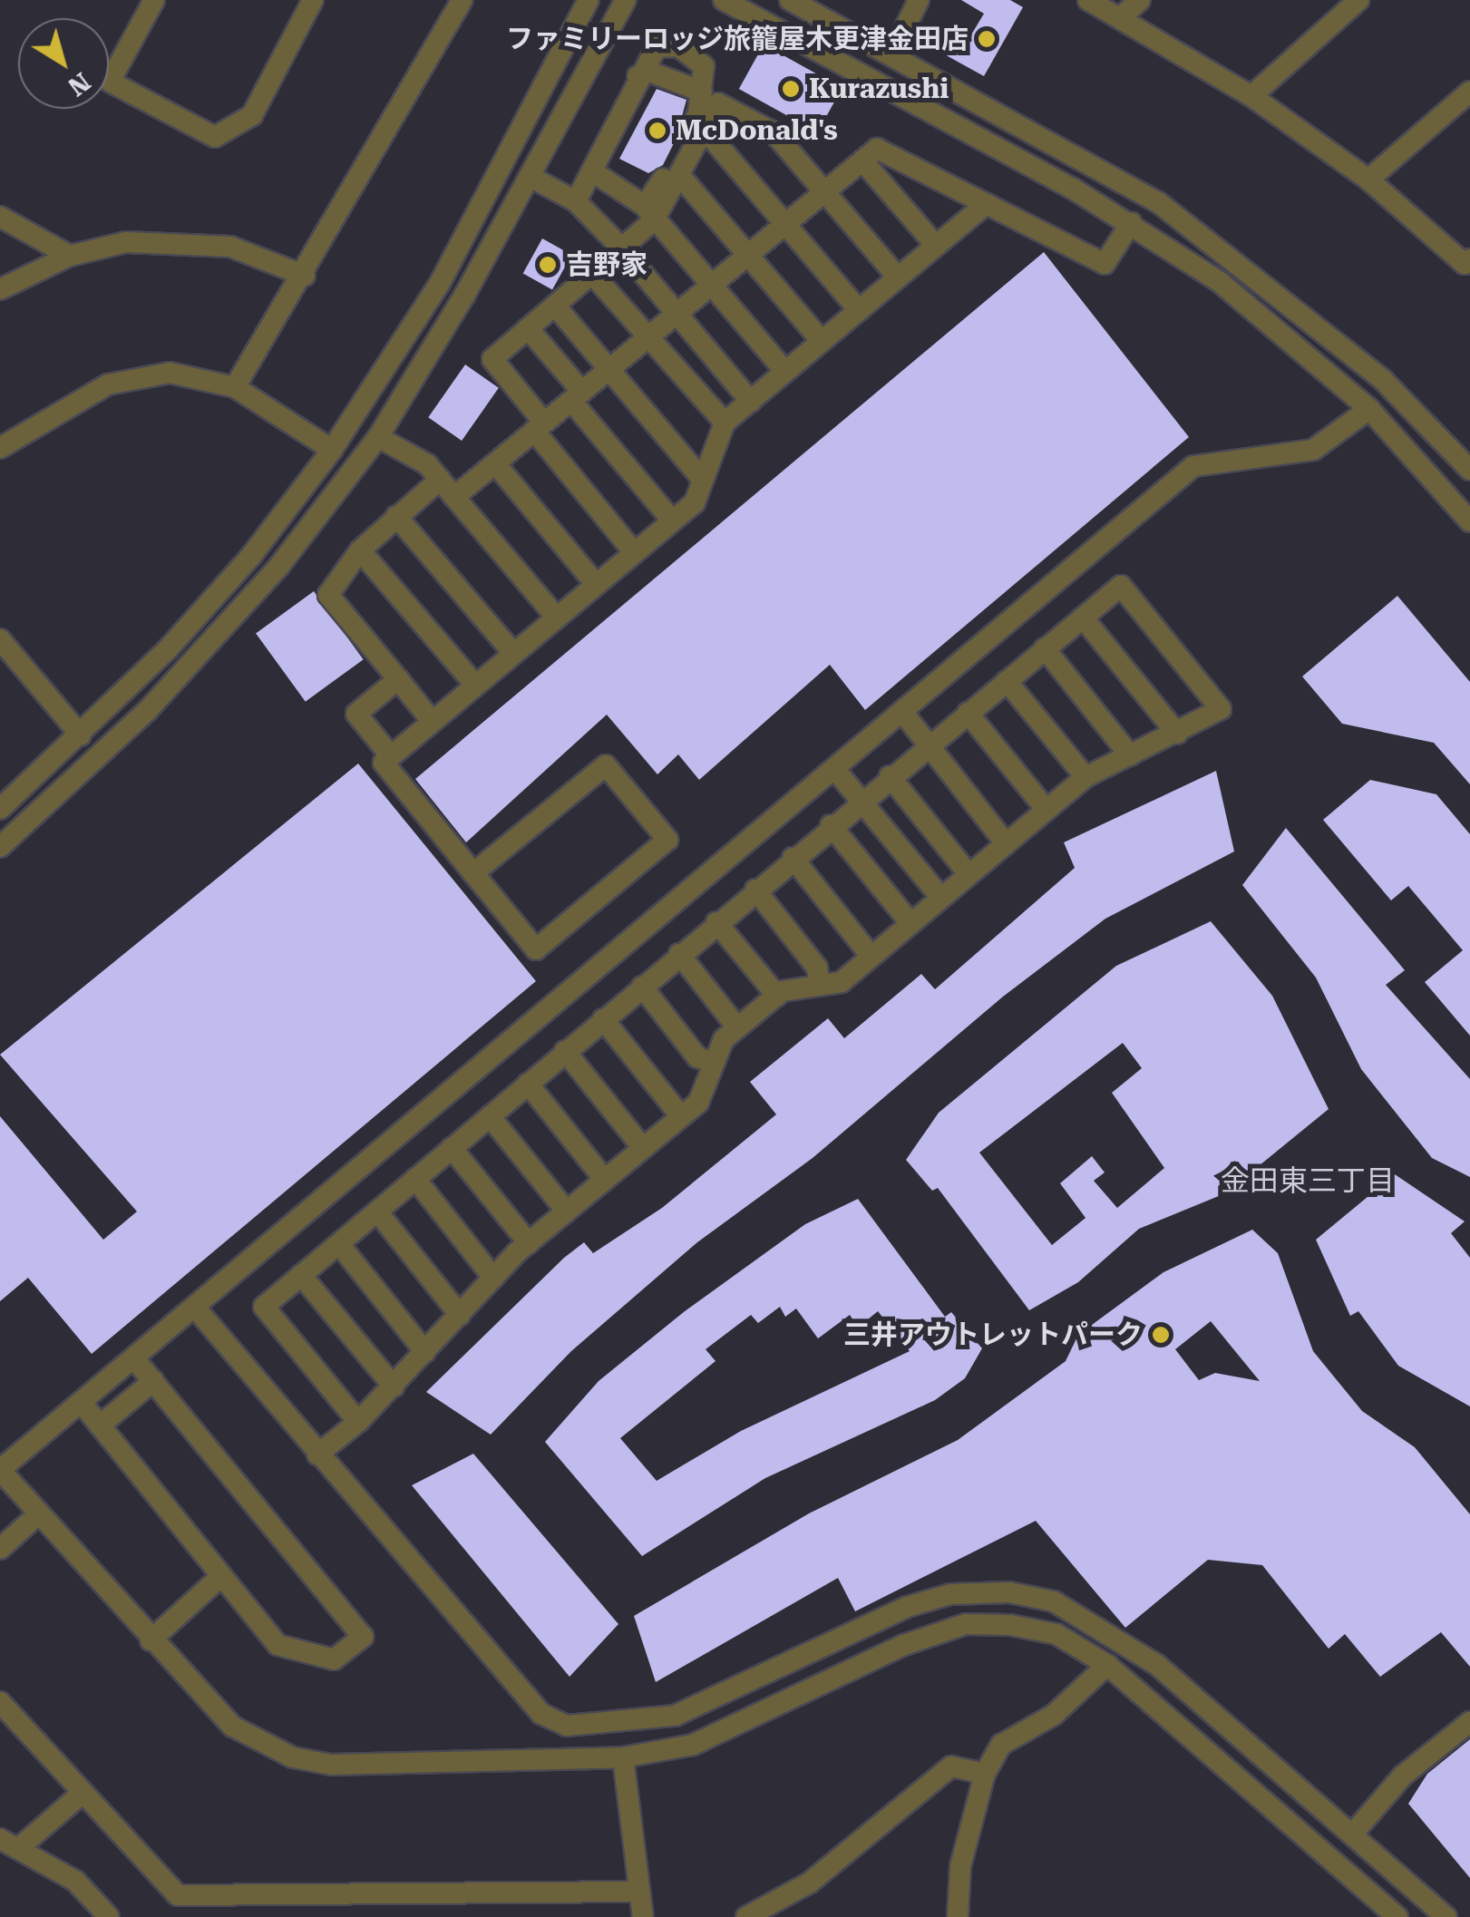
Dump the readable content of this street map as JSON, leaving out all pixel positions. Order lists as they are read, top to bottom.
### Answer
{
  "districts": ["金田東三丁目"],
  "places": [
    "ファミリーロッジ旅籠屋木更津金田店",
    "Kurazushi",
    "McDonald's",
    "吉野家",
    "三井アウトレットパーク"
  ],
  "north": "bottom right"
}
